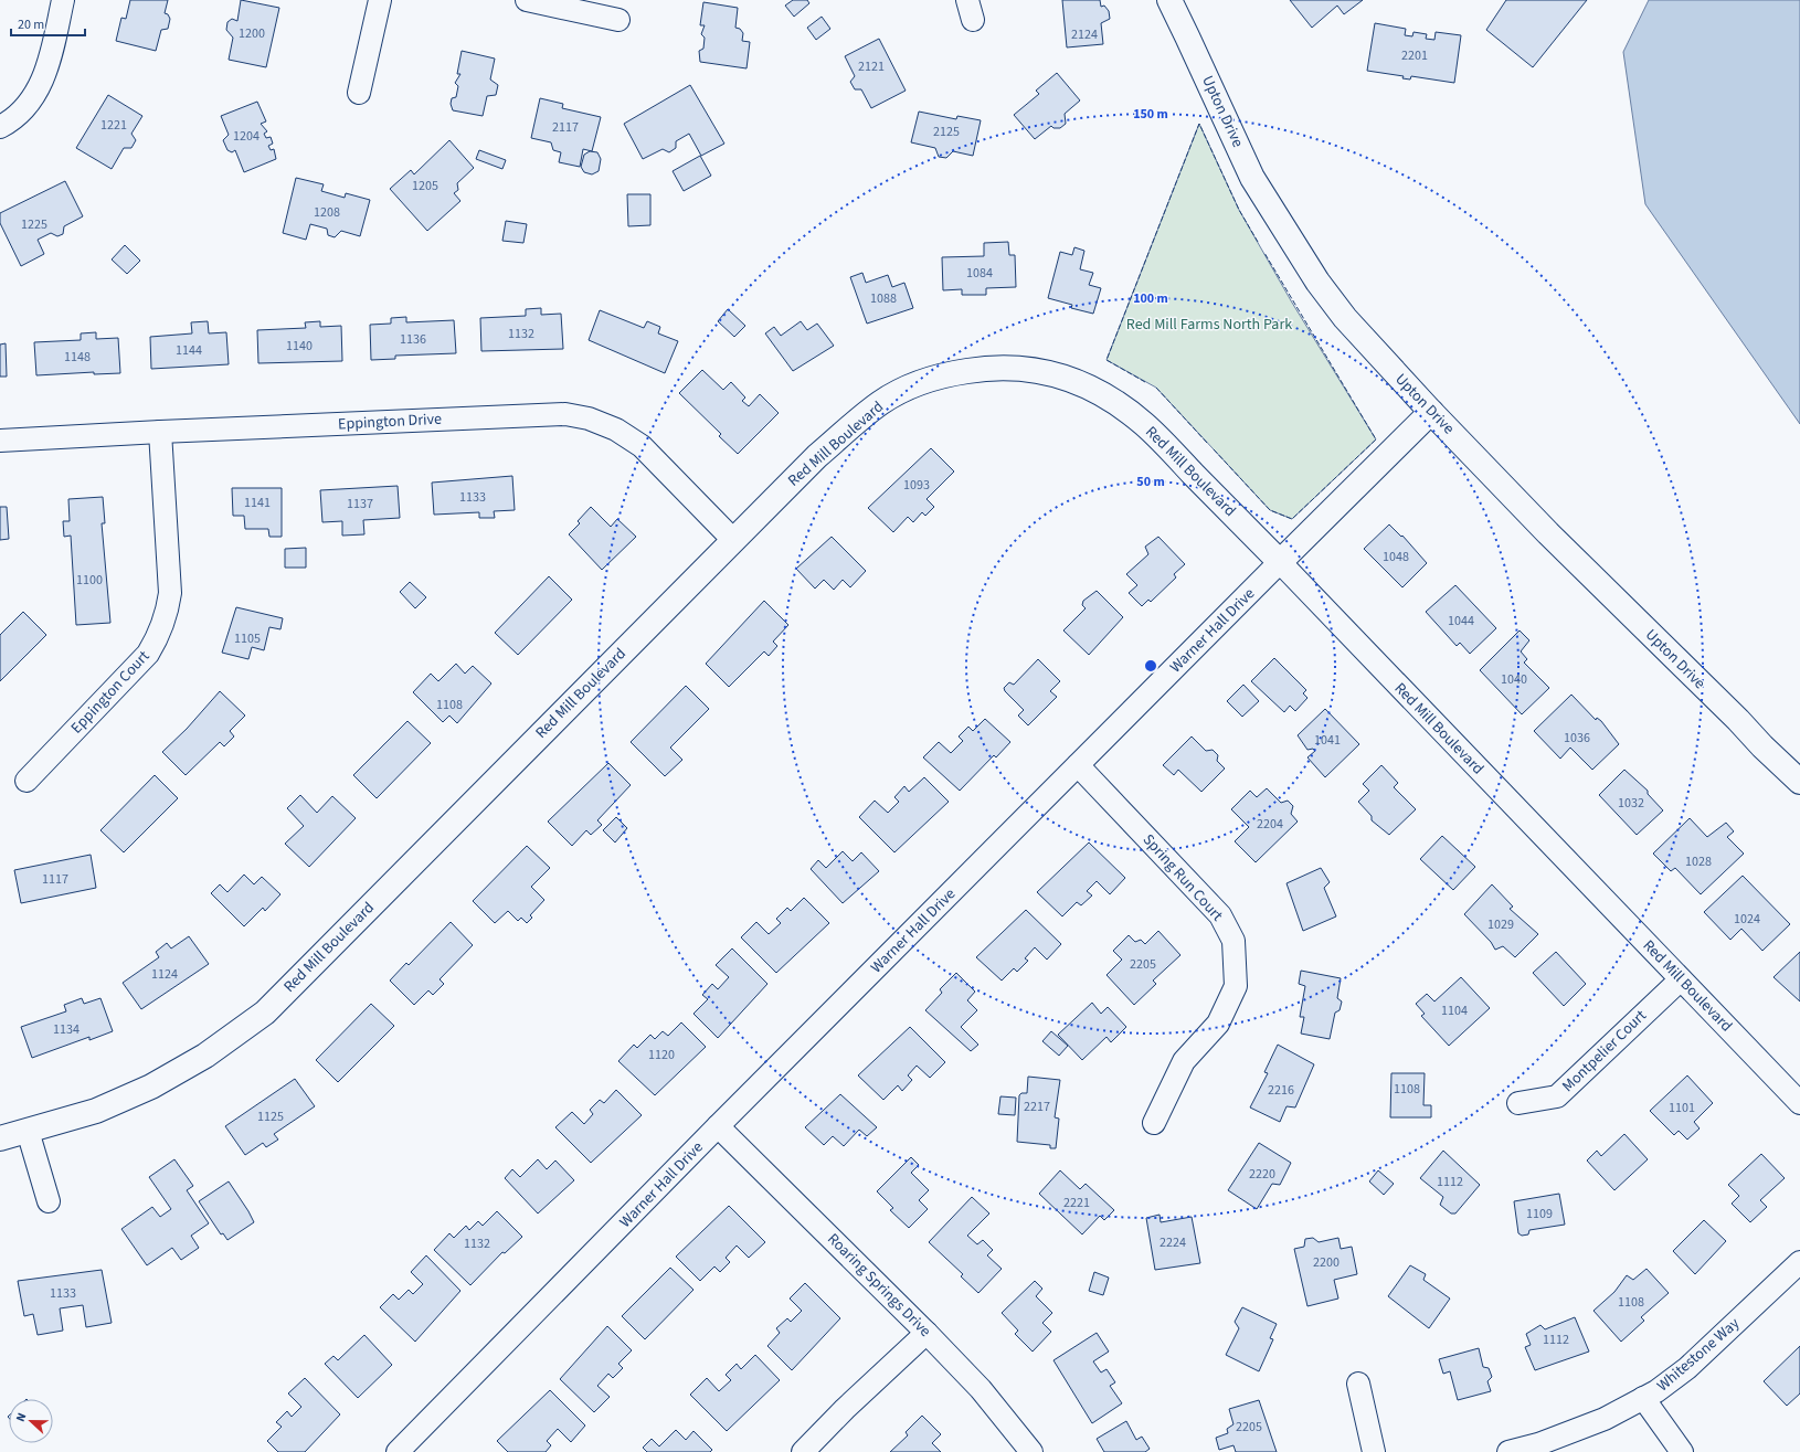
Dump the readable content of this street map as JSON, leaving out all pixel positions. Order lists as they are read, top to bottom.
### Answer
{
  "streets": {
    "street": [
      "Upton Drive",
      "Eppington Drive",
      "Red Mill Boulevard",
      "Warner Hall Drive",
      "Eppington Court",
      "Spring Run Court",
      "Montpelier Court",
      "Roaring Springs Drive",
      "Whitestone Way"
    ]
  },
  "crossings": [
    ["Upton Drive", "Warner Hall Drive"],
    ["Eppington Drive", "Red Mill Boulevard"],
    ["Eppington Drive", "Eppington Court"],
    ["Red Mill Boulevard", "Warner Hall Drive"],
    ["Red Mill Boulevard", "Montpelier Court"],
    ["Warner Hall Drive", "Spring Run Court"],
    ["Warner Hall Drive", "Roaring Springs Drive"]
  ],
  "parks": ["Red Mill Farms North Park"],
  "house_numbers": [
    "1200",
    "2124",
    "2201",
    "2121",
    "1221",
    "2117",
    "2125",
    "1204",
    "1205",
    "1208",
    "1225",
    "1084",
    "1088",
    "1132",
    "1136",
    "1140",
    "1144",
    "1148",
    "1093",
    "1133",
    "1141",
    "1137",
    "1048",
    "1100",
    "1044",
    "1105",
    "1040",
    "1108",
    "1036",
    "1041",
    "1032",
    "2204",
    "1028",
    "1117",
    "1024",
    "1029",
    "2205",
    "1124",
    "1104",
    "1134",
    "1120",
    "1108",
    "2216",
    "2217",
    "1101",
    "1125",
    "2220",
    "1112",
    "2221",
    "1109",
    "2224",
    "1132",
    "2200",
    "1133",
    "1108",
    "1112",
    "2205"
  ],
  "scale_bar": "20 m",
  "north": "left",
  "rings": ["150 m", "100 m", "50 m"]
}
